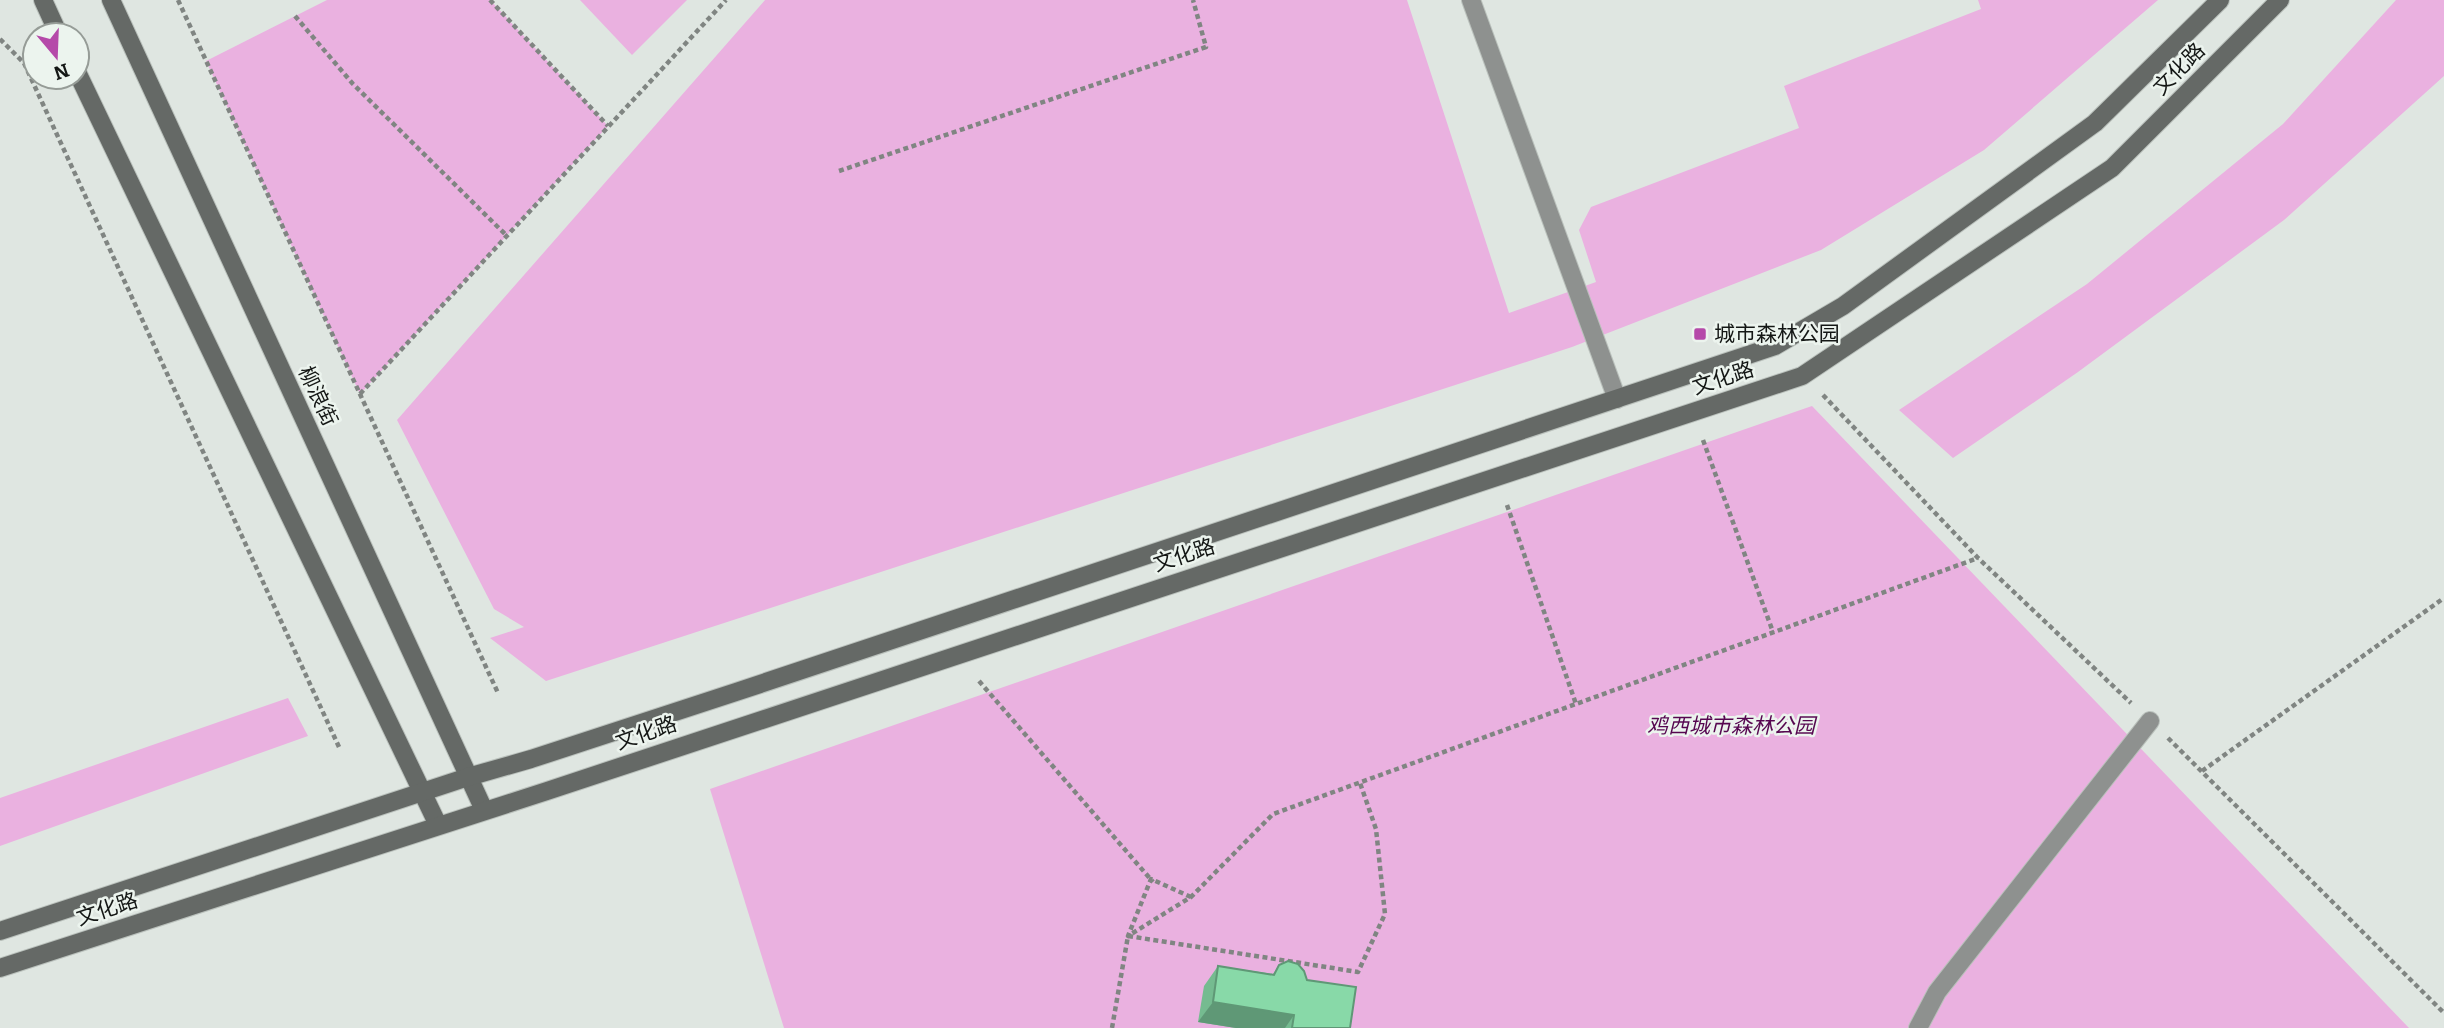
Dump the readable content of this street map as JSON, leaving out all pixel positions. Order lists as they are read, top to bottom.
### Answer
{
  "streets": {
    "main road": ["文化路", "柳浪街"]
  },
  "crossings": [
    ["文化路", "柳浪街"]
  ],
  "parks": ["鸡西城市森林公园"],
  "places": {
    "transit": ["城市森林公园"]
  },
  "north": "bottom"
}
